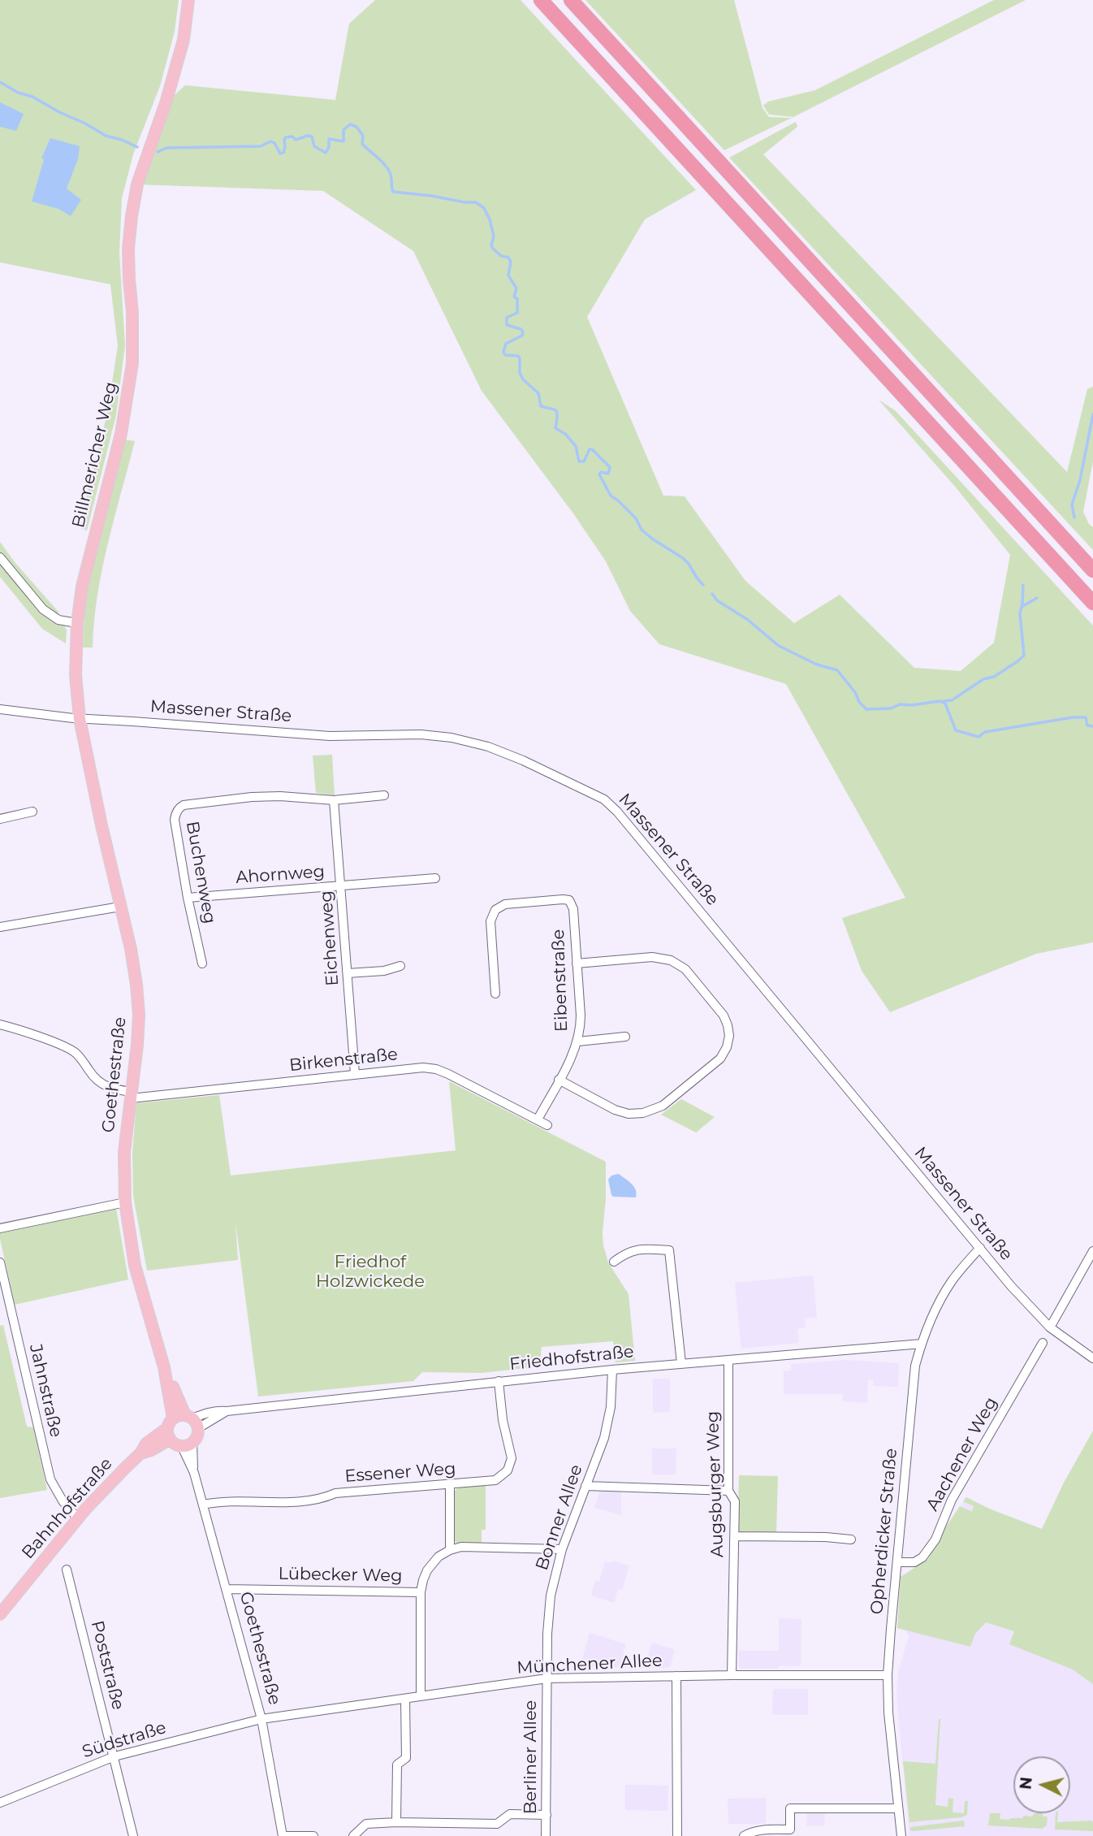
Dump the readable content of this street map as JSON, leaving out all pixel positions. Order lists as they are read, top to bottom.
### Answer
{
  "streets": {
    "main road": ["Billmericher Weg", "Goethestraße", "Bahnhofstraße"],
    "street": [
      "Massener Straße",
      "Buchenweg",
      "Ahornweg",
      "Eichenweg",
      "Eibenstraße",
      "Birkenstraße",
      "Friedhofstraße",
      "Jahnstraße",
      "Aachener Weg",
      "Essener Weg",
      "Augsburger Weg",
      "Bonner Allee",
      "Opherdicker Straße",
      "Lübecker Weg",
      "Münchener Allee",
      "Poststraße",
      "Südstraße",
      "Berliner Allee"
    ]
  },
  "crossings": [
    ["Billmericher Weg", "Massener Straße"],
    ["Billmericher Weg", "Goethestraße"],
    ["Massener Straße", "Goethestraße"],
    ["Massener Straße", "Opherdicker Straße"],
    ["Buchenweg", "Ahornweg"],
    ["Buchenweg", "Eichenweg"],
    ["Ahornweg", "Eichenweg"],
    ["Eichenweg", "Birkenstraße"],
    ["Eibenstraße", "Birkenstraße"],
    ["Birkenstraße", "Goethestraße"],
    ["Goethestraße", "Friedhofstraße"],
    ["Goethestraße", "Essener Weg"],
    ["Goethestraße", "Bahnhofstraße"],
    ["Goethestraße", "Lübecker Weg"],
    ["Goethestraße", "Münchener Allee"],
    ["Goethestraße", "Südstraße"],
    ["Friedhofstraße", "Essener Weg"],
    ["Friedhofstraße", "Augsburger Weg"],
    ["Friedhofstraße", "Bahnhofstraße"],
    ["Friedhofstraße", "Bonner Allee"],
    ["Friedhofstraße", "Opherdicker Straße"],
    ["Jahnstraße", "Bahnhofstraße"],
    ["Aachener Weg", "Opherdicker Straße"],
    ["Augsburger Weg", "Münchener Allee"],
    ["Bonner Allee", "Münchener Allee"],
    ["Bonner Allee", "Berliner Allee"],
    ["Opherdicker Straße", "Münchener Allee"],
    ["Münchener Allee", "Südstraße"],
    ["Münchener Allee", "Berliner Allee"],
    ["Poststraße", "Südstraße"]
  ],
  "parks": ["Friedhof Holzwickede"],
  "north": "left"
}
